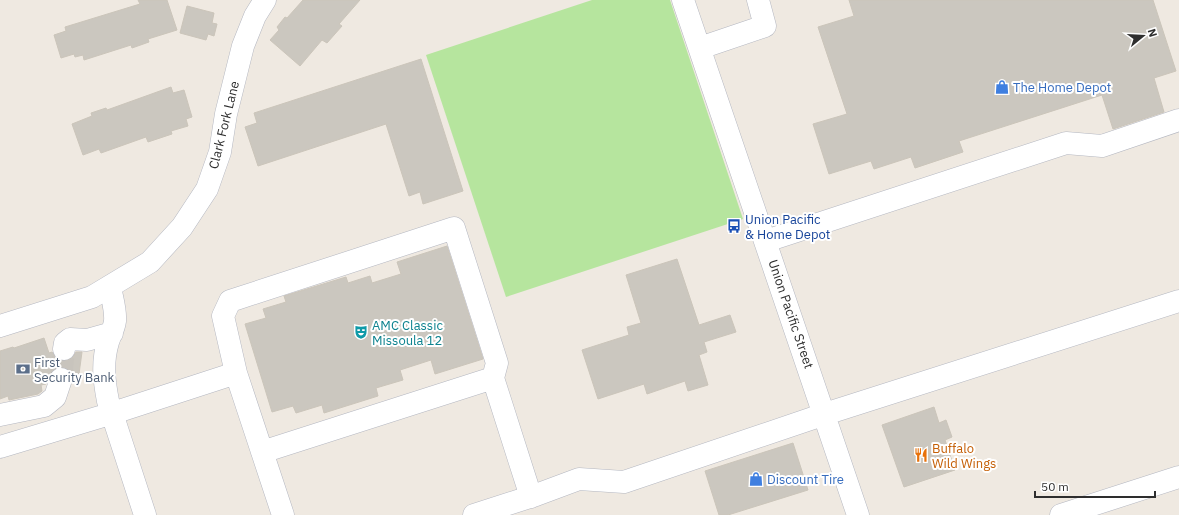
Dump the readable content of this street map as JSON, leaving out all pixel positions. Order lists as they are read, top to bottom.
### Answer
{
  "streets": {
    "street": ["Clark Fork Lane", "Union Pacific Street"]
  },
  "places": {
    "shop": ["The Home Depot", "Discount Tire"],
    "bus stop": ["Union Pacific & Home Depot"],
    "theatre": ["AMC Classic Missoula 12"],
    "bank": ["First Security Bank"],
    "restaurant": ["Buffalo Wild Wings"]
  },
  "scale_bar": "50 m",
  "north": "right"
}
